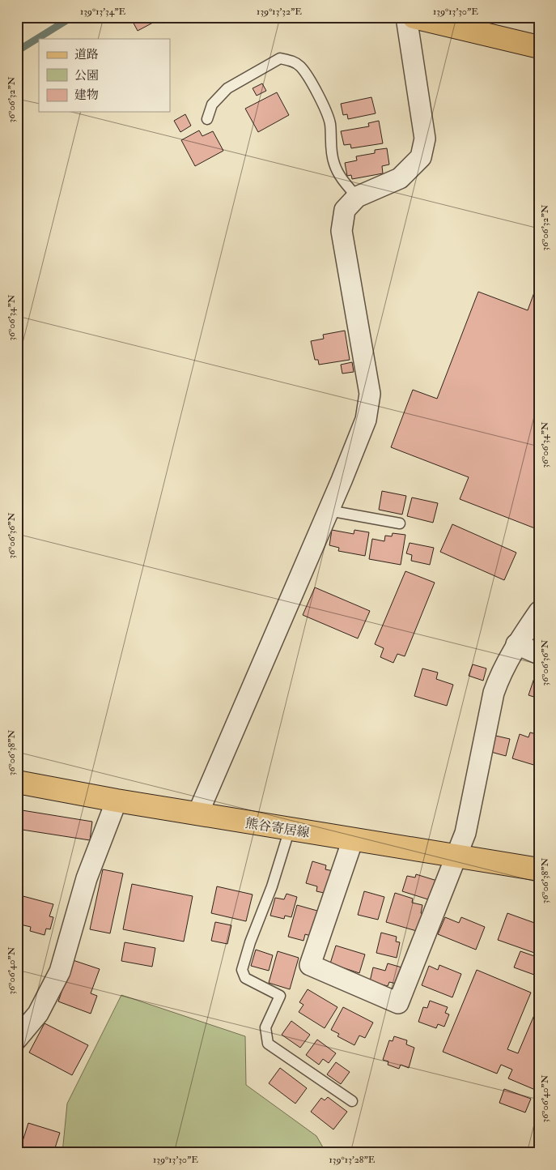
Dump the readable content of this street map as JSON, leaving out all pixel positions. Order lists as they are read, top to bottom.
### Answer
{
  "streets": {
    "main road": ["熊谷寄居線"]
  },
  "legend": ["道路", "公園", "建物"],
  "coordinates": [
    "139°13'34\"E",
    "139°13'32\"E",
    "139°13'30\"E",
    "36°06'32\"N",
    "36°06'34\"N",
    "36°06'36\"N",
    "36°06'38\"N",
    "36°06'40\"N",
    "139°13'28\"E"
  ]
}
